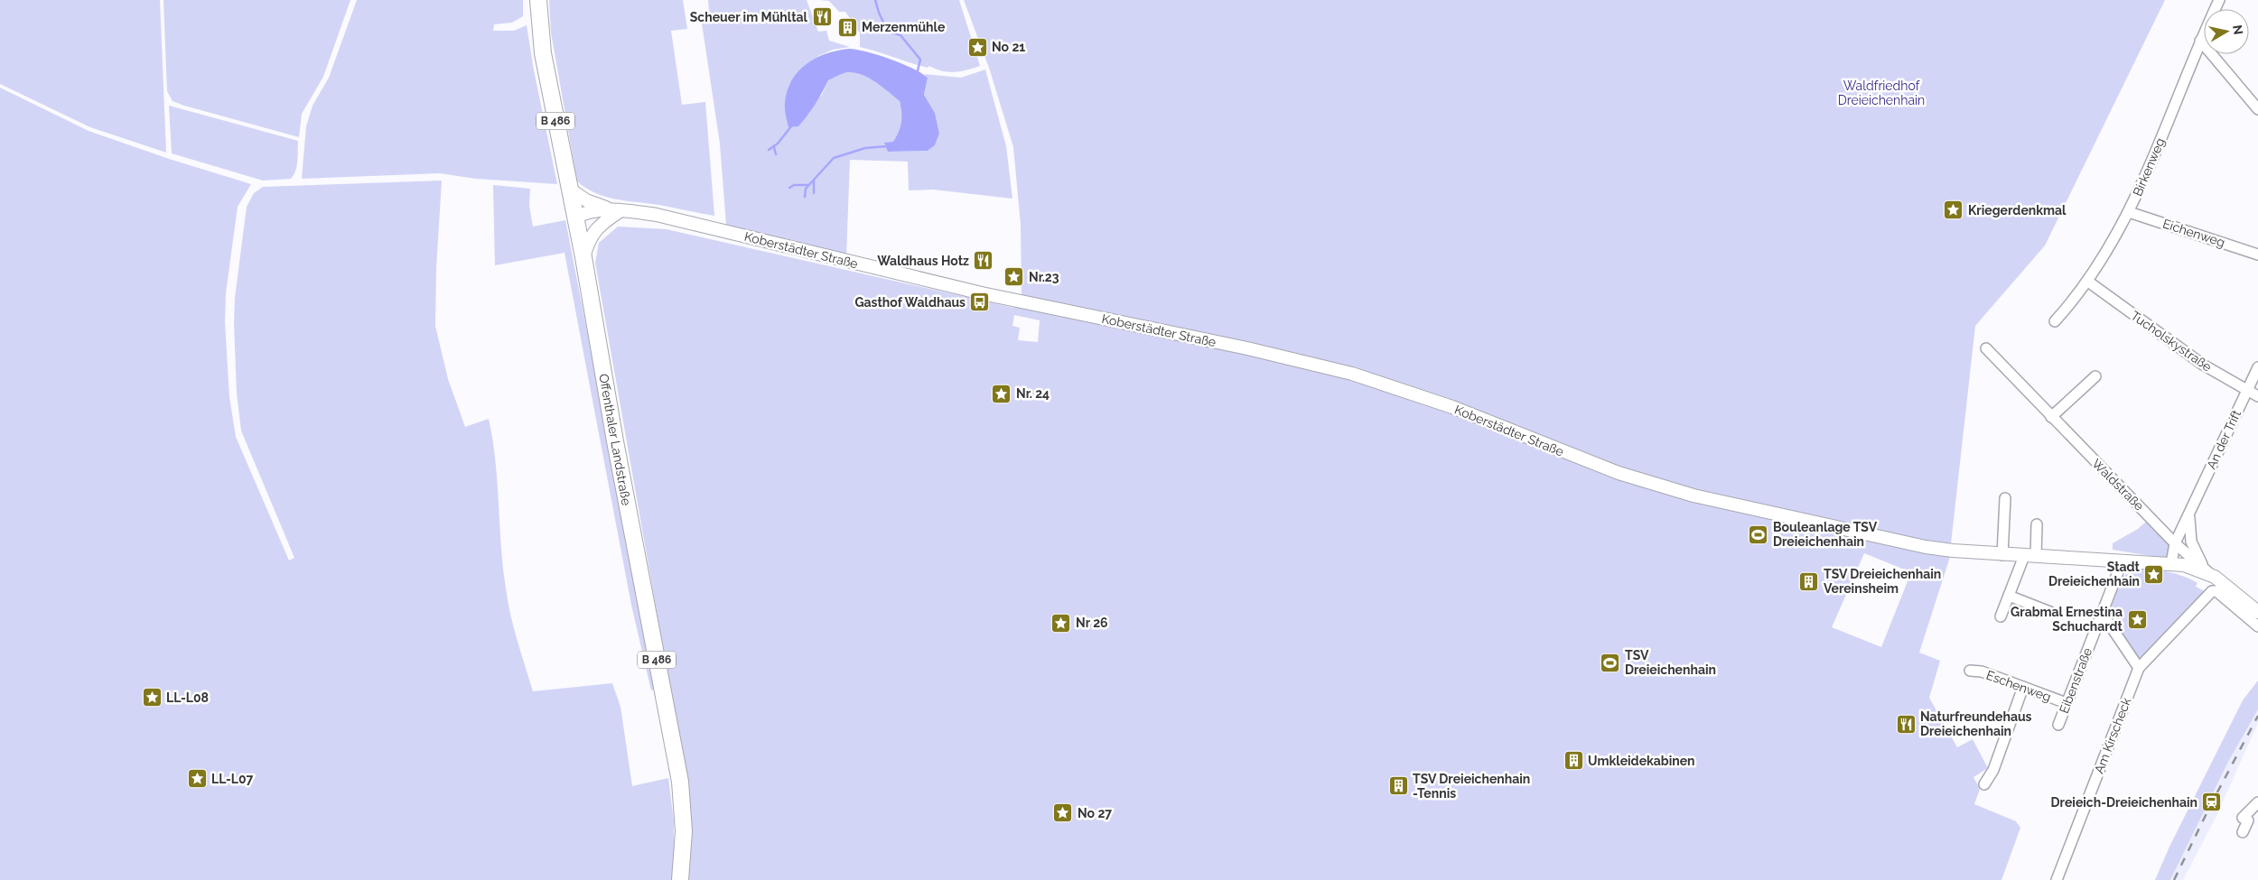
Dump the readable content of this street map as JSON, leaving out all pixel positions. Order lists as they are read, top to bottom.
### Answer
{
  "streets": {
    "main road": ["B 486", "Offenthaler Landstraße"],
    "street": [
      "Birkenweg",
      "Eichenweg",
      "Koberstädter Straße",
      "Tucholskystraße",
      "An der Trift",
      "Waldstraße",
      "Eibenstraße",
      "Eschenweg",
      "Am Kirscheck"
    ]
  },
  "crossings": [
    ["Birkenweg", "Eichenweg"],
    ["Birkenweg", "Tucholskystraße"],
    ["Koberstädter Straße", "Offenthaler Landstraße"],
    ["Koberstädter Straße", "An der Trift"],
    ["Koberstädter Straße", "Waldstraße"],
    ["Koberstädter Straße", "Eibenstraße"],
    ["Tucholskystraße", "An der Trift"],
    ["An der Trift", "Waldstraße"],
    ["Eibenstraße", "Eschenweg"]
  ],
  "parks": ["Waldfriedhof Dreieichenhain"],
  "places": {
    "restaurant": ["Scheuer im Mühltal", "Waldhaus Hotz", "Naturfreundehaus Dreieichenhain"],
    "building": [
      "Merzenmühle",
      "TSV Dreieichenhain Vereinsheim",
      "Umkleidekabinen",
      "TSV Dreieichenhain -Tennis"
    ],
    "place": [
      "No 21",
      "Kriegerdenkmal",
      "Nr.23",
      "Nr. 24",
      "Stadt Dreieichenhain",
      "Grabmal Ernestina Schuchardt",
      "Nr 26",
      "LL-L08",
      "LL-L07",
      "No 27"
    ],
    "bus stop": ["Gasthof Waldhaus"],
    "sports": ["Bouleanlage TSV Dreieichenhain", "TSV Dreieichenhain"],
    "station": ["Dreieich-Dreieichenhain"]
  },
  "north": "right"
}
